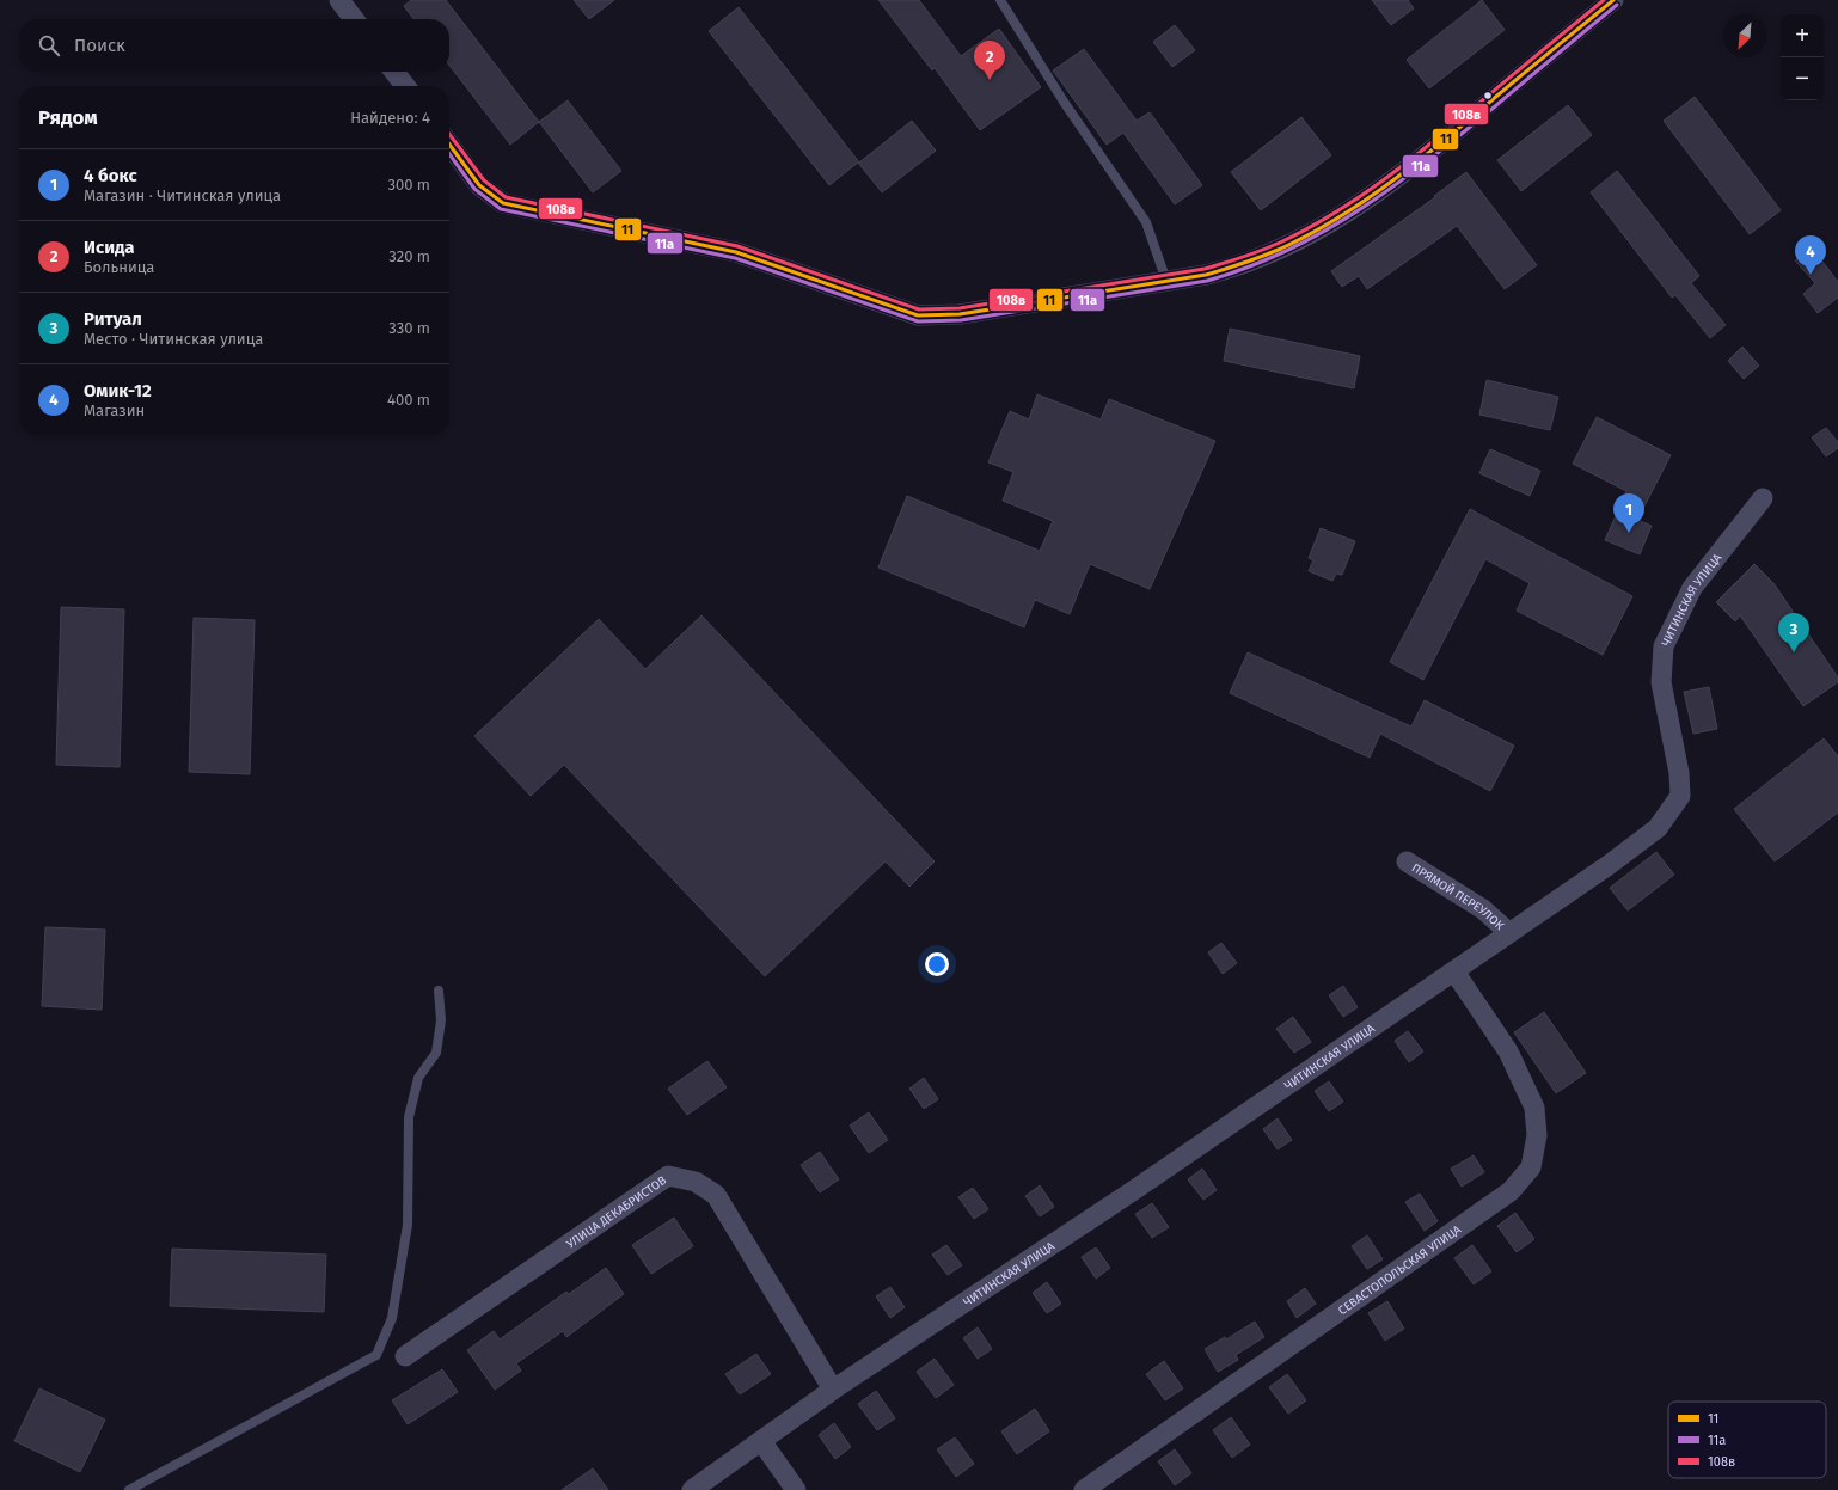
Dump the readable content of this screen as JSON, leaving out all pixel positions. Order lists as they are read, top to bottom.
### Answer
{
  "streets": {
    "street": [
      "ЧИТИНСКАЯ УЛИЦА",
      "ПРЯМОЙ ПЕРЕУЛОК",
      "УЛИЦА ДЕКАБРИСТОВ",
      "СЕВАСТОПОЛЬСКАЯ УЛИЦА"
    ]
  },
  "crossings": [
    ["ЧИТИНСКАЯ УЛИЦА", "ПРЯМОЙ ПЕРЕУЛОК"],
    ["ЧИТИНСКАЯ УЛИЦА", "УЛИЦА ДЕКАБРИСТОВ"],
    ["ЧИТИНСКАЯ УЛИЦА", "СЕВАСТОПОЛЬСКАЯ УЛИЦА"]
  ],
  "lines": ["transit line 11", "transit line 108в", "transit line 11а"],
  "legend": ["11", "11а", "108в"],
  "north": "bottom left",
  "page": {
    "map_buttons": ["+", "−"],
    "search": "Поиск",
    "pins": [
      "2",
      "4",
      "1",
      "3"
    ],
    "heading": ["Рядом", "Найдено: 4"],
    "list": [
      {
        "mark": "1",
        "name": "4 бокс",
        "note": "Магазин · Читинская улица",
        "value": "300 m"
      },
      {
        "mark": "2",
        "name": "Исида",
        "note": "Больница",
        "value": "320 m"
      },
      {
        "mark": "3",
        "name": "Ритуал",
        "note": "Место · Читинская улица",
        "value": "330 m"
      },
      {
        "mark": "4",
        "name": "Омик-12",
        "note": "Магазин",
        "value": "400 m"
      }
    ]
  }
}
